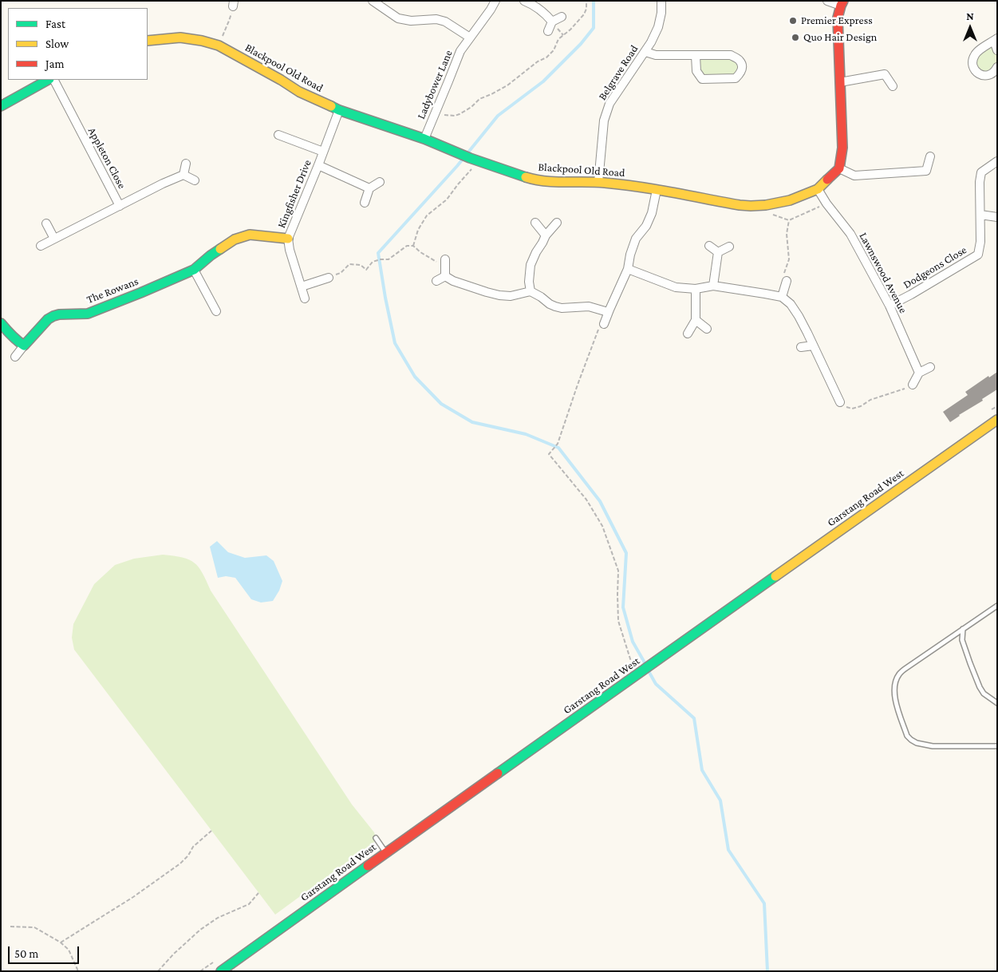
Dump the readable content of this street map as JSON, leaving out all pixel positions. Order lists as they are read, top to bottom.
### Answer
{
  "streets": {
    "street": [
      "Blackpool Old Road",
      "Belgrave Road",
      "Ladybower Lane",
      "Appleton Close",
      "Kingfisher Drive",
      "Dodgeons Close",
      "Lawnswood Avenue",
      "The Rowans",
      "Garstang Road West"
    ]
  },
  "crossings": [
    ["Blackpool Old Road", "Belgrave Road"],
    ["Blackpool Old Road", "Ladybower Lane"],
    ["Blackpool Old Road", "Kingfisher Drive"],
    ["Blackpool Old Road", "Lawnswood Avenue"],
    ["Kingfisher Drive", "The Rowans"],
    ["Dodgeons Close", "Lawnswood Avenue"]
  ],
  "places": ["Premier Express", "Quo Hair Design"],
  "legend": ["Fast", "Slow", "Jam"],
  "scale_bar": "50 m",
  "north": "top"
}
